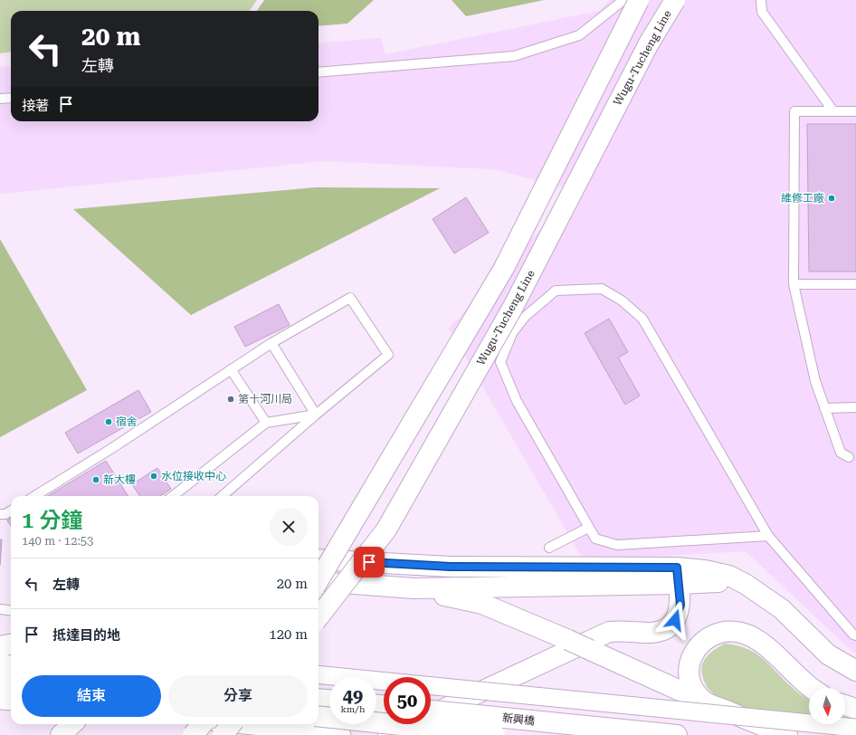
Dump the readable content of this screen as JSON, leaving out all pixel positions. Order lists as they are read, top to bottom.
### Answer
{
  "streets": {
    "main road": ["Wugu-Tucheng Line", "新興橋"]
  },
  "places": [
    "維修工廠",
    "第十河川局",
    "宿舍",
    "水位接收中心",
    "新大樓"
  ],
  "north": "bottom",
  "page": {
    "turn": ["20 m", "左轉"],
    "then": "接著",
    "heading": ["1 分鐘", "140 m · 12:53"],
    "list": [
      {
        "name": "左轉",
        "value": "20 m"
      },
      {
        "name": "抵達目的地",
        "value": "120 m"
      }
    ],
    "buttons": ["結束", "分享"],
    "speed": "49 km/h",
    "limit": "50"
  }
}
